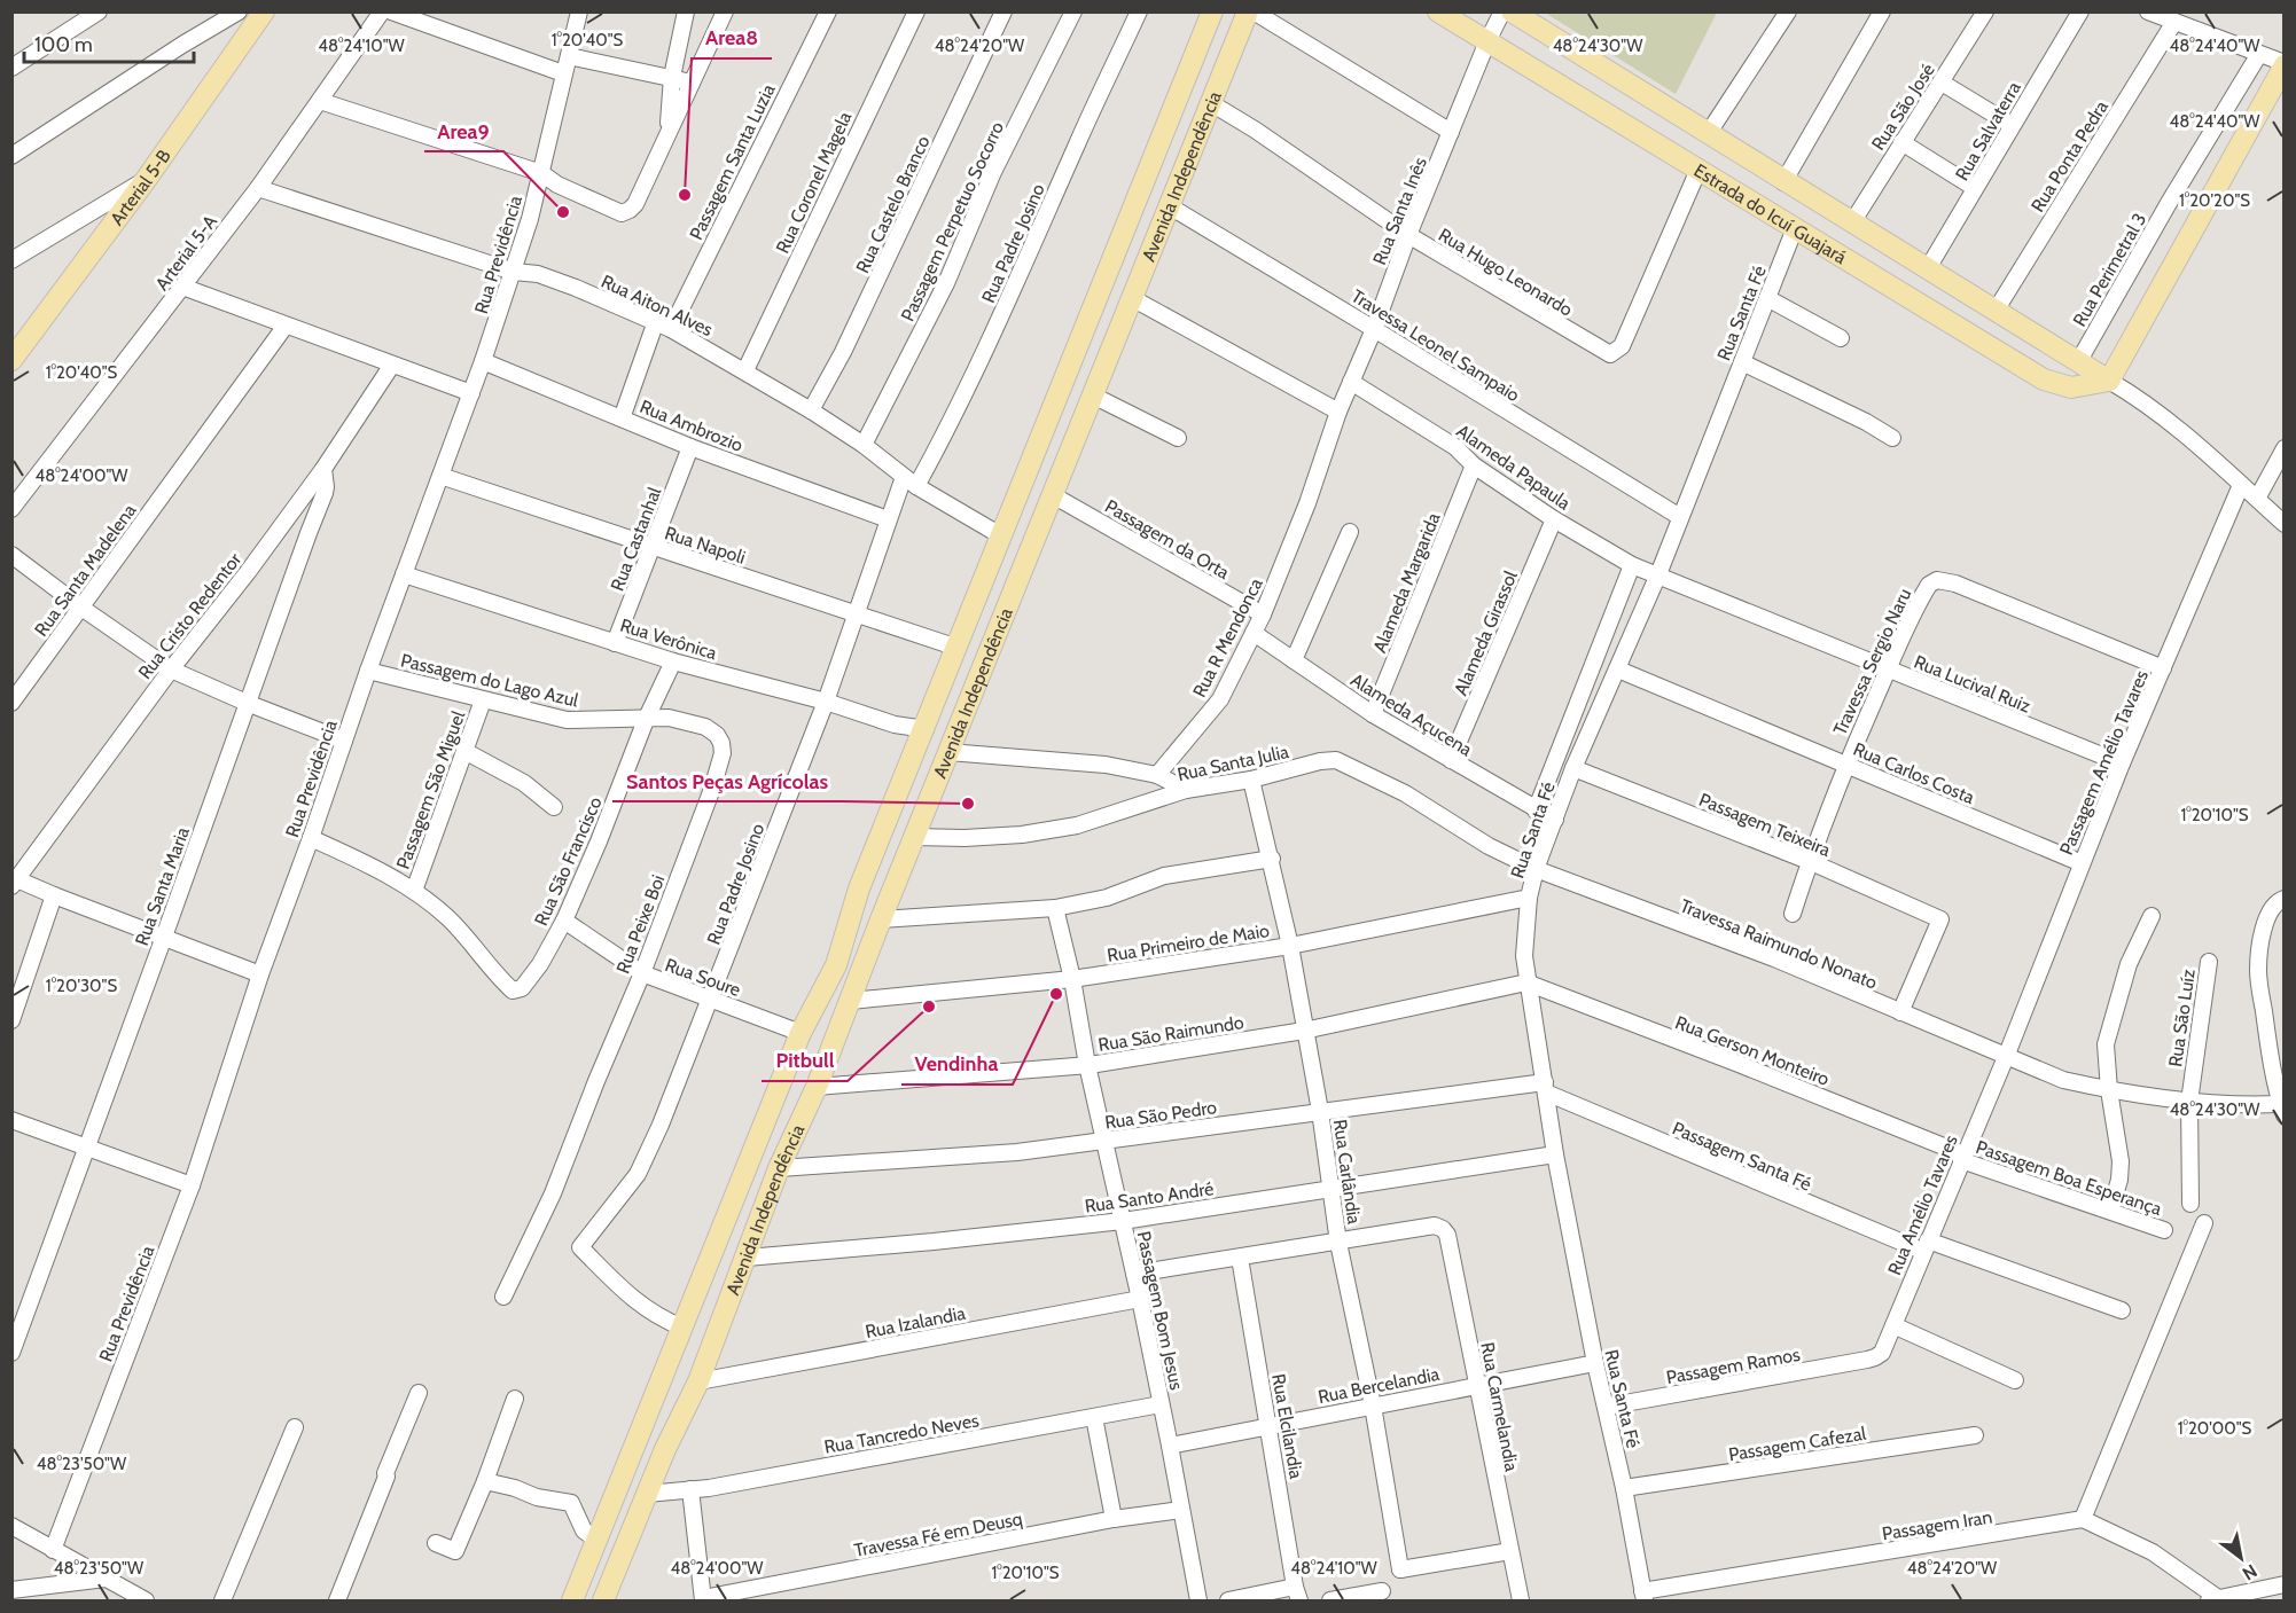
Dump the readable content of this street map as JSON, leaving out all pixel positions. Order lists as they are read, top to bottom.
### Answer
{
  "streets": {
    "main road": ["Avenida Independência", "Arterial 5-B", "Estrada do Icuí Guajará"],
    "street": [
      "Rua São José",
      "Rua Salvaterra",
      "Rua Ponta Pedra",
      "Passagem Santa Luzia",
      "Rua Coronel Magela",
      "Rua Castelo Branco",
      "Rua Santa Inês",
      "Passagem Perpetuo Socorro",
      "Rua Padre Josino",
      "Arterial 5-A",
      "Rua Previdência",
      "Rua Perimetral 3",
      "Rua Hugo Leonardo",
      "Rua Aiton Alves",
      "Rua Santa Fé",
      "Travessa Leonel Sampaio",
      "Rua Ambrozio",
      "Alameda Papaula",
      "Rua Castanhal",
      "Passagem da Orta",
      "Rua Napoli",
      "Rua Santa Madelena",
      "Alameda Margarida",
      "Rua Cristo Redentor",
      "Alameda Girassol",
      "Rua R Mendonca",
      "Rua Verônica",
      "Travessa Sergio Naru",
      "Passagem do Lago Azul",
      "Rua Lucival Ruiz",
      "Alameda Açucena",
      "Rua Santa Julia",
      "Passagem Amélio Tavares",
      "Rua Carlos Costa",
      "Passagem São Miguel",
      "Passagem Teixeira",
      "Rua São Francisco",
      "Rua Santa Maria",
      "Rua Peixe Boi",
      "Rua Primeiro de Maio",
      "Travessa Raimundo Nonato",
      "Rua Soure",
      "Rua São Luíz",
      "Rua São Raimundo",
      "Rua Gerson Monteiro",
      "Rua São Pedro",
      "Passagem Santa Fé",
      "Rua Carlândia",
      "Passagem Boa Esperança",
      "Rua Santo André",
      "Rua Amélio Tavares",
      "Passagem Bom Jesus",
      "Rua Izalandia",
      "Passagem Ramos",
      "Rua Bercelandia",
      "Rua Carmelandia",
      "Rua Elcilandia",
      "Rua Tancredo Neves",
      "Passagem Cafezal",
      "Passagem Iran",
      "Travessa Fé em Deusq"
    ]
  },
  "crossings": [
    ["Rua São José", "Estrada do Icuí Guajará"],
    ["Rua Salvaterra", "Estrada do Icuí Guajará"],
    ["Rua Ponta Pedra", "Estrada do Icuí Guajará"],
    ["Passagem Santa Luzia", "Rua Aiton Alves"],
    ["Passagem Santa Luzia", "Rua Ambrozio"],
    ["Avenida Independência", "Rua Padre Josino"],
    ["Avenida Independência", "Rua Hugo Leonardo"],
    ["Avenida Independência", "Rua Aiton Alves"],
    ["Avenida Independência", "Travessa Leonel Sampaio"],
    ["Avenida Independência", "Passagem da Orta"],
    ["Avenida Independência", "Rua Napoli"],
    ["Avenida Independência", "Rua Verônica"],
    ["Avenida Independência", "Rua Santa Julia"],
    ["Avenida Independência", "Rua Primeiro de Maio"],
    ["Avenida Independência", "Rua Soure"],
    ["Avenida Independência", "Rua São Raimundo"],
    ["Avenida Independência", "Rua São Pedro"],
    ["Avenida Independência", "Rua Santo André"],
    ["Avenida Independência", "Rua Izalandia"],
    ["Avenida Independência", "Rua Tancredo Neves"],
    ["Rua Coronel Magela", "Rua Aiton Alves"],
    ["Rua Castelo Branco", "Rua Aiton Alves"],
    ["Rua Santa Inês", "Estrada do Icuí Guajará"],
    ["Rua Santa Inês", "Rua Hugo Leonardo"],
    ["Rua Santa Inês", "Travessa Leonel Sampaio"],
    ["Rua Santa Inês", "Alameda Papaula"],
    ["Rua Santa Inês", "Rua R Mendonca"],
    ["Estrada do Icuí Guajará", "Rua Perimetral 3"],
    ["Estrada do Icuí Guajará", "Rua Hugo Leonardo"],
    ["Estrada do Icuí Guajará", "Rua Santa Fé"],
    ["Estrada do Icuí Guajará", "Passagem Amélio Tavares"],
    ["Passagem Perpetuo Socorro", "Rua Aiton Alves"],
    ["Rua Padre Josino", "Rua Aiton Alves"],
    ["Rua Padre Josino", "Rua Ambrozio"],
    ["Rua Padre Josino", "Rua Napoli"],
    ["Rua Padre Josino", "Rua Verônica"],
    ["Rua Padre Josino", "Rua Soure"],
    ["Arterial 5-A", "Rua Aiton Alves"],
    ["Rua Previdência", "Rua Aiton Alves"],
    ["Rua Previdência", "Rua Ambrozio"],
    ["Rua Previdência", "Rua Napoli"],
    ["Rua Previdência", "Rua Verônica"],
    ["Rua Previdência", "Passagem do Lago Azul"],
    ["Rua Santa Fé", "Travessa Leonel Sampaio"],
    ["Rua Santa Fé", "Alameda Papaula"],
    ["Rua Santa Fé", "Rua Lucival Ruiz"],
    ["Rua Santa Fé", "Alameda Açucena"],
    ["Rua Santa Fé", "Rua Santa Julia"],
    ["Rua Santa Fé", "Rua Carlos Costa"],
    ["Rua Santa Fé", "Passagem Teixeira"],
    ["Rua Santa Fé", "Rua Primeiro de Maio"],
    ["Rua Santa Fé", "Travessa Raimundo Nonato"],
    ["Rua Santa Fé", "Rua São Raimundo"],
    ["Rua Santa Fé", "Rua Gerson Monteiro"],
    ["Rua Santa Fé", "Rua São Pedro"],
    ["Rua Santa Fé", "Passagem Santa Fé"],
    ["Rua Santa Fé", "Rua Santo André"],
    ["Rua Santa Fé", "Passagem Ramos"],
    ["Rua Santa Fé", "Rua Bercelandia"],
    ["Rua Santa Fé", "Passagem Cafezal"],
    ["Rua Santa Fé", "Passagem Iran"],
    ["Rua Ambrozio", "Rua Castanhal"],
    ["Alameda Papaula", "Alameda Margarida"],
    ["Alameda Papaula", "Alameda Girassol"],
    ["Alameda Papaula", "Rua Lucival Ruiz"],
    ["Rua Castanhal", "Rua Napoli"],
    ["Rua Castanhal", "Rua Verônica"],
    ["Passagem da Orta", "Rua R Mendonca"],
    ["Alameda Margarida", "Alameda Açucena"],
    ["Rua Cristo Redentor", "Rua Santa Maria"],
    ["Alameda Girassol", "Alameda Açucena"],
    ["Rua R Mendonca", "Alameda Açucena"],
    ["Rua Verônica", "Rua São Francisco"],
    ["Travessa Sergio Naru", "Rua Lucival Ruiz"],
    ["Travessa Sergio Naru", "Passagem Amélio Tavares"],
    ["Travessa Sergio Naru", "Rua Carlos Costa"],
    ["Travessa Sergio Naru", "Passagem Teixeira"],
    ["Passagem do Lago Azul", "Passagem São Miguel"],
    ["Passagem do Lago Azul", "Rua São Francisco"],
    ["Passagem do Lago Azul", "Rua Peixe Boi"],
    ["Rua Lucival Ruiz", "Passagem Amélio Tavares"],
    ["Rua Santa Julia", "Travessa Raimundo Nonato"],
    ["Rua Santa Julia", "Rua Carlândia"],
    ["Passagem Amélio Tavares", "Rua Carlos Costa"],
    ["Passagem Amélio Tavares", "Travessa Raimundo Nonato"],
    ["Passagem Amélio Tavares", "Rua Amélio Tavares"],
    ["Passagem São Miguel", "Rua São Francisco"],
    ["Passagem Teixeira", "Travessa Raimundo Nonato"],
    ["Rua São Francisco", "Rua Peixe Boi"],
    ["Rua São Francisco", "Rua Soure"],
    ["Rua Peixe Boi", "Rua Soure"],
    ["Rua Primeiro de Maio", "Rua Carlândia"],
    ["Rua Primeiro de Maio", "Passagem Bom Jesus"],
    ["Travessa Raimundo Nonato", "Rua São Luíz"],
    ["Travessa Raimundo Nonato", "Rua Amélio Tavares"],
    ["Rua São Raimundo", "Rua Gerson Monteiro"],
    ["Rua São Raimundo", "Rua Carlândia"],
    ["Rua São Raimundo", "Passagem Bom Jesus"],
    ["Rua Gerson Monteiro", "Passagem Boa Esperança"],
    ["Rua Gerson Monteiro", "Rua Amélio Tavares"],
    ["Rua São Pedro", "Passagem Santa Fé"],
    ["Rua São Pedro", "Rua Carlândia"],
    ["Rua São Pedro", "Passagem Bom Jesus"],
    ["Passagem Santa Fé", "Rua Amélio Tavares"],
    ["Rua Carlândia", "Rua Santo André"],
    ["Rua Carlândia", "Rua Bercelandia"],
    ["Rua Carlândia", "Rua Carmelandia"],
    ["Passagem Boa Esperança", "Rua Amélio Tavares"],
    ["Rua Santo André", "Passagem Bom Jesus"],
    ["Rua Amélio Tavares", "Passagem Ramos"],
    ["Passagem Bom Jesus", "Rua Izalandia"],
    ["Passagem Bom Jesus", "Rua Bercelandia"],
    ["Passagem Bom Jesus", "Rua Tancredo Neves"],
    ["Passagem Bom Jesus", "Travessa Fé em Deusq"],
    ["Rua Bercelandia", "Rua Carmelandia"],
    ["Rua Bercelandia", "Rua Elcilandia"]
  ],
  "places": [
    "Area8",
    "Area9",
    "Santos Peças Agrícolas",
    "Vendinha",
    "Pitbull"
  ],
  "scale_bar": "100 m",
  "north": "bottom right",
  "coordinates": [
    "1°20'40\"S",
    "48°24'40\"W",
    "48°24'10\"W",
    "48°24'20\"W",
    "48°24'30\"W",
    "1°20'20\"S",
    "48°24'00\"W",
    "1°20'10\"S",
    "1°20'30\"S",
    "1°20'00\"S",
    "48°23'50\"W"
  ]
}
